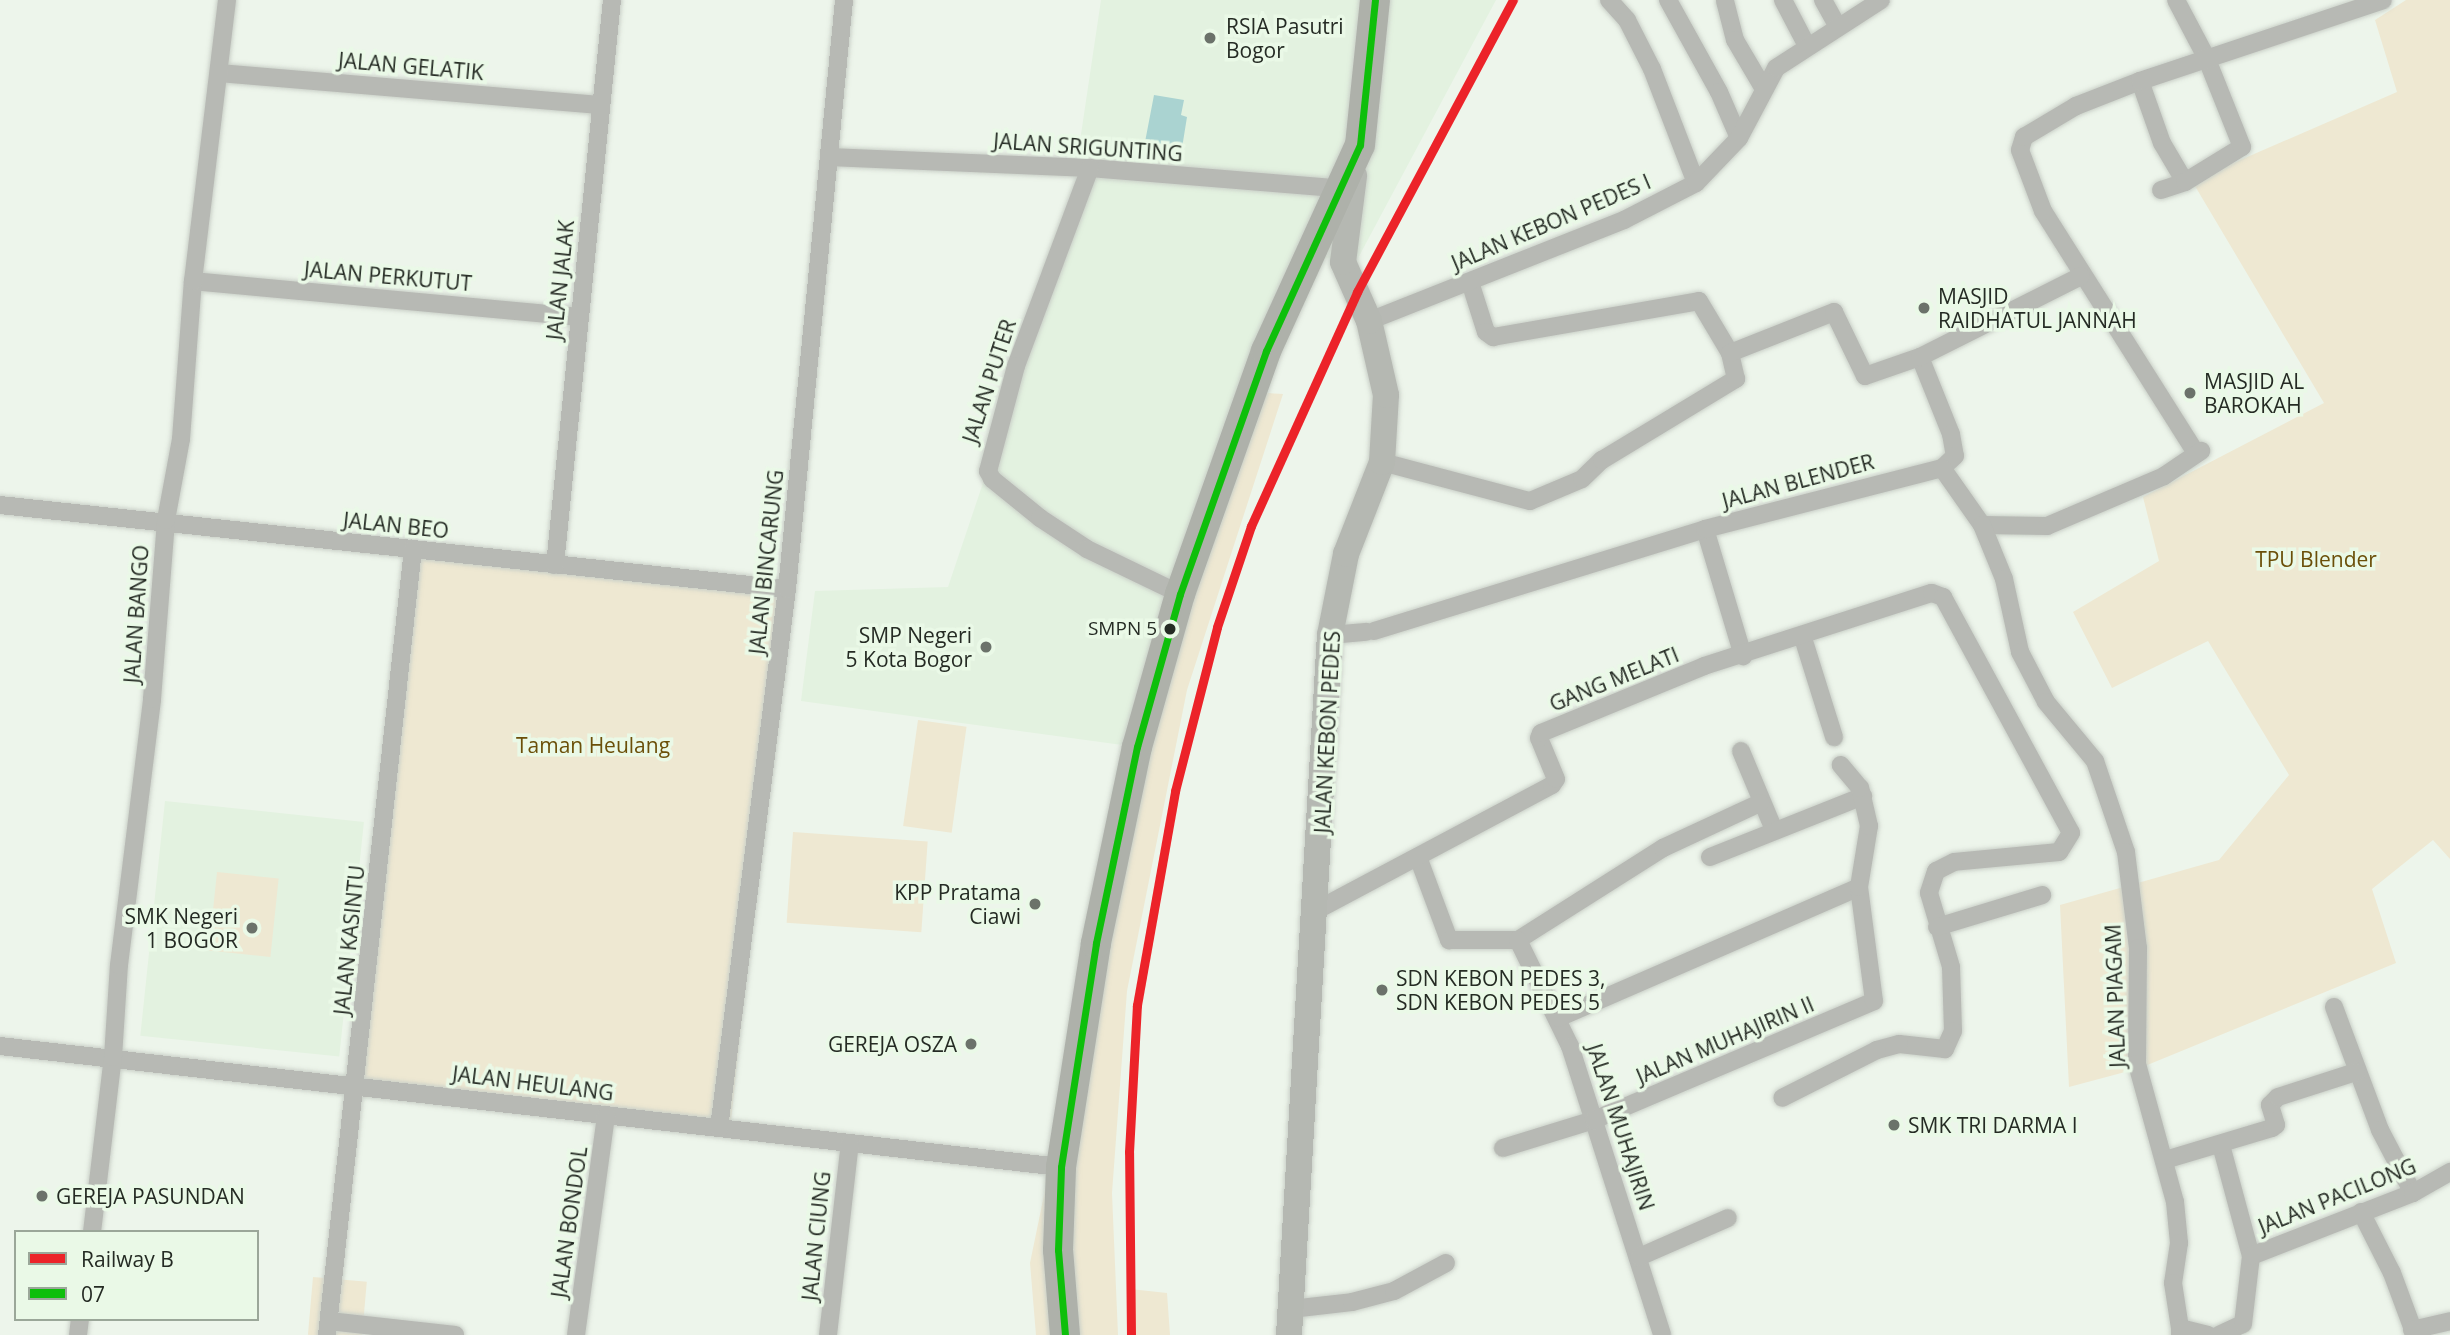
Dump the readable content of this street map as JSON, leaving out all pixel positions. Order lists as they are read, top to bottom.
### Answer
{
  "streets": {
    "main road": ["JALAN KEBON PEDES"],
    "street": [
      "JALAN GELATIK",
      "JALAN SRIGUNTING",
      "JALAN KEBON PEDES I",
      "JALAN PERKUTUT",
      "JALAN JALAK",
      "JALAN PUTER",
      "JALAN BLENDER",
      "JALAN BEO",
      "JALAN BINCARUNG",
      "JALAN BANGO",
      "GANG MELATI",
      "JALAN KASINTU",
      "JALAN PIAGAM",
      "JALAN MUHAJIRIN II",
      "JALAN HEULANG",
      "JALAN MUHAJIRIN",
      "JALAN PACILONG",
      "JALAN BONDOL",
      "JALAN CIUNG"
    ]
  },
  "crossings": [
    ["JALAN GELATIK", "JALAN JALAK"],
    ["JALAN GELATIK", "JALAN BANGO"],
    ["JALAN SRIGUNTING", "JALAN PUTER"],
    ["JALAN SRIGUNTING", "JALAN BINCARUNG"],
    ["JALAN KEBON PEDES I", "JALAN KEBON PEDES"],
    ["JALAN PERKUTUT", "JALAN JALAK"],
    ["JALAN PERKUTUT", "JALAN BANGO"],
    ["JALAN JALAK", "JALAN BEO"],
    ["JALAN BLENDER", "JALAN KEBON PEDES"],
    ["JALAN BEO", "JALAN BINCARUNG"],
    ["JALAN BEO", "JALAN BANGO"],
    ["JALAN BEO", "JALAN KASINTU"],
    ["JALAN BINCARUNG", "JALAN HEULANG"],
    ["JALAN BANGO", "JALAN HEULANG"],
    ["GANG MELATI", "JALAN KEBON PEDES"],
    ["JALAN KASINTU", "JALAN HEULANG"],
    ["JALAN MUHAJIRIN II", "JALAN MUHAJIRIN"],
    ["JALAN HEULANG", "JALAN BONDOL"],
    ["JALAN HEULANG", "JALAN CIUNG"]
  ],
  "parks": ["TPU Blender", "Taman Heulang"],
  "places": [
    "RSIA Pasutri Bogor",
    "MASJID RAIDHATUL JANNAH",
    "MASJID AL BAROKAH",
    "SMPN 5",
    "SMP Negeri 5 Kota Bogor",
    "KPP Pratama Ciawi",
    "SMK Negeri 1 BOGOR",
    "SDN KEBON PEDES 3, SDN KEBON PEDES 5",
    "GEREJA OSZA",
    "SMK TRI DARMA I",
    "GEREJA PASUNDAN"
  ],
  "lines": ["rail line B", "transit line 07"],
  "legend": ["Railway B", "07"]
}
